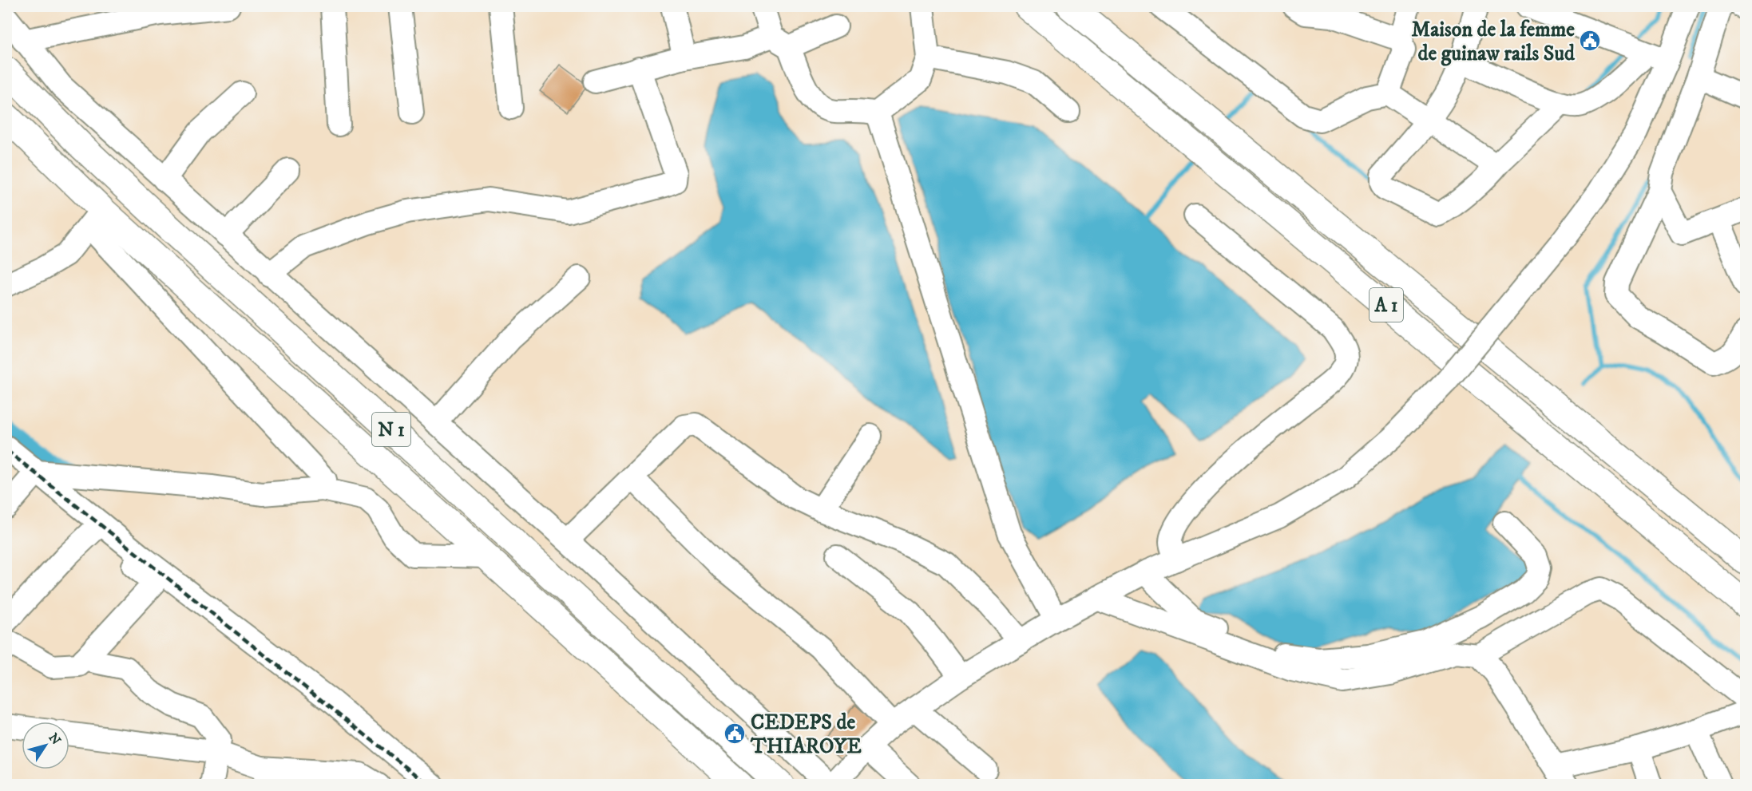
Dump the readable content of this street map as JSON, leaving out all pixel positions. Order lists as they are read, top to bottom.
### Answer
{
  "streets": {
    "highway": ["A 1", "N 1"]
  },
  "places": {
    "public building": ["Maison de la femme de guinaw rails Sud", "CEDEPS de THIAROYE"]
  },
  "north": "top right"
}
